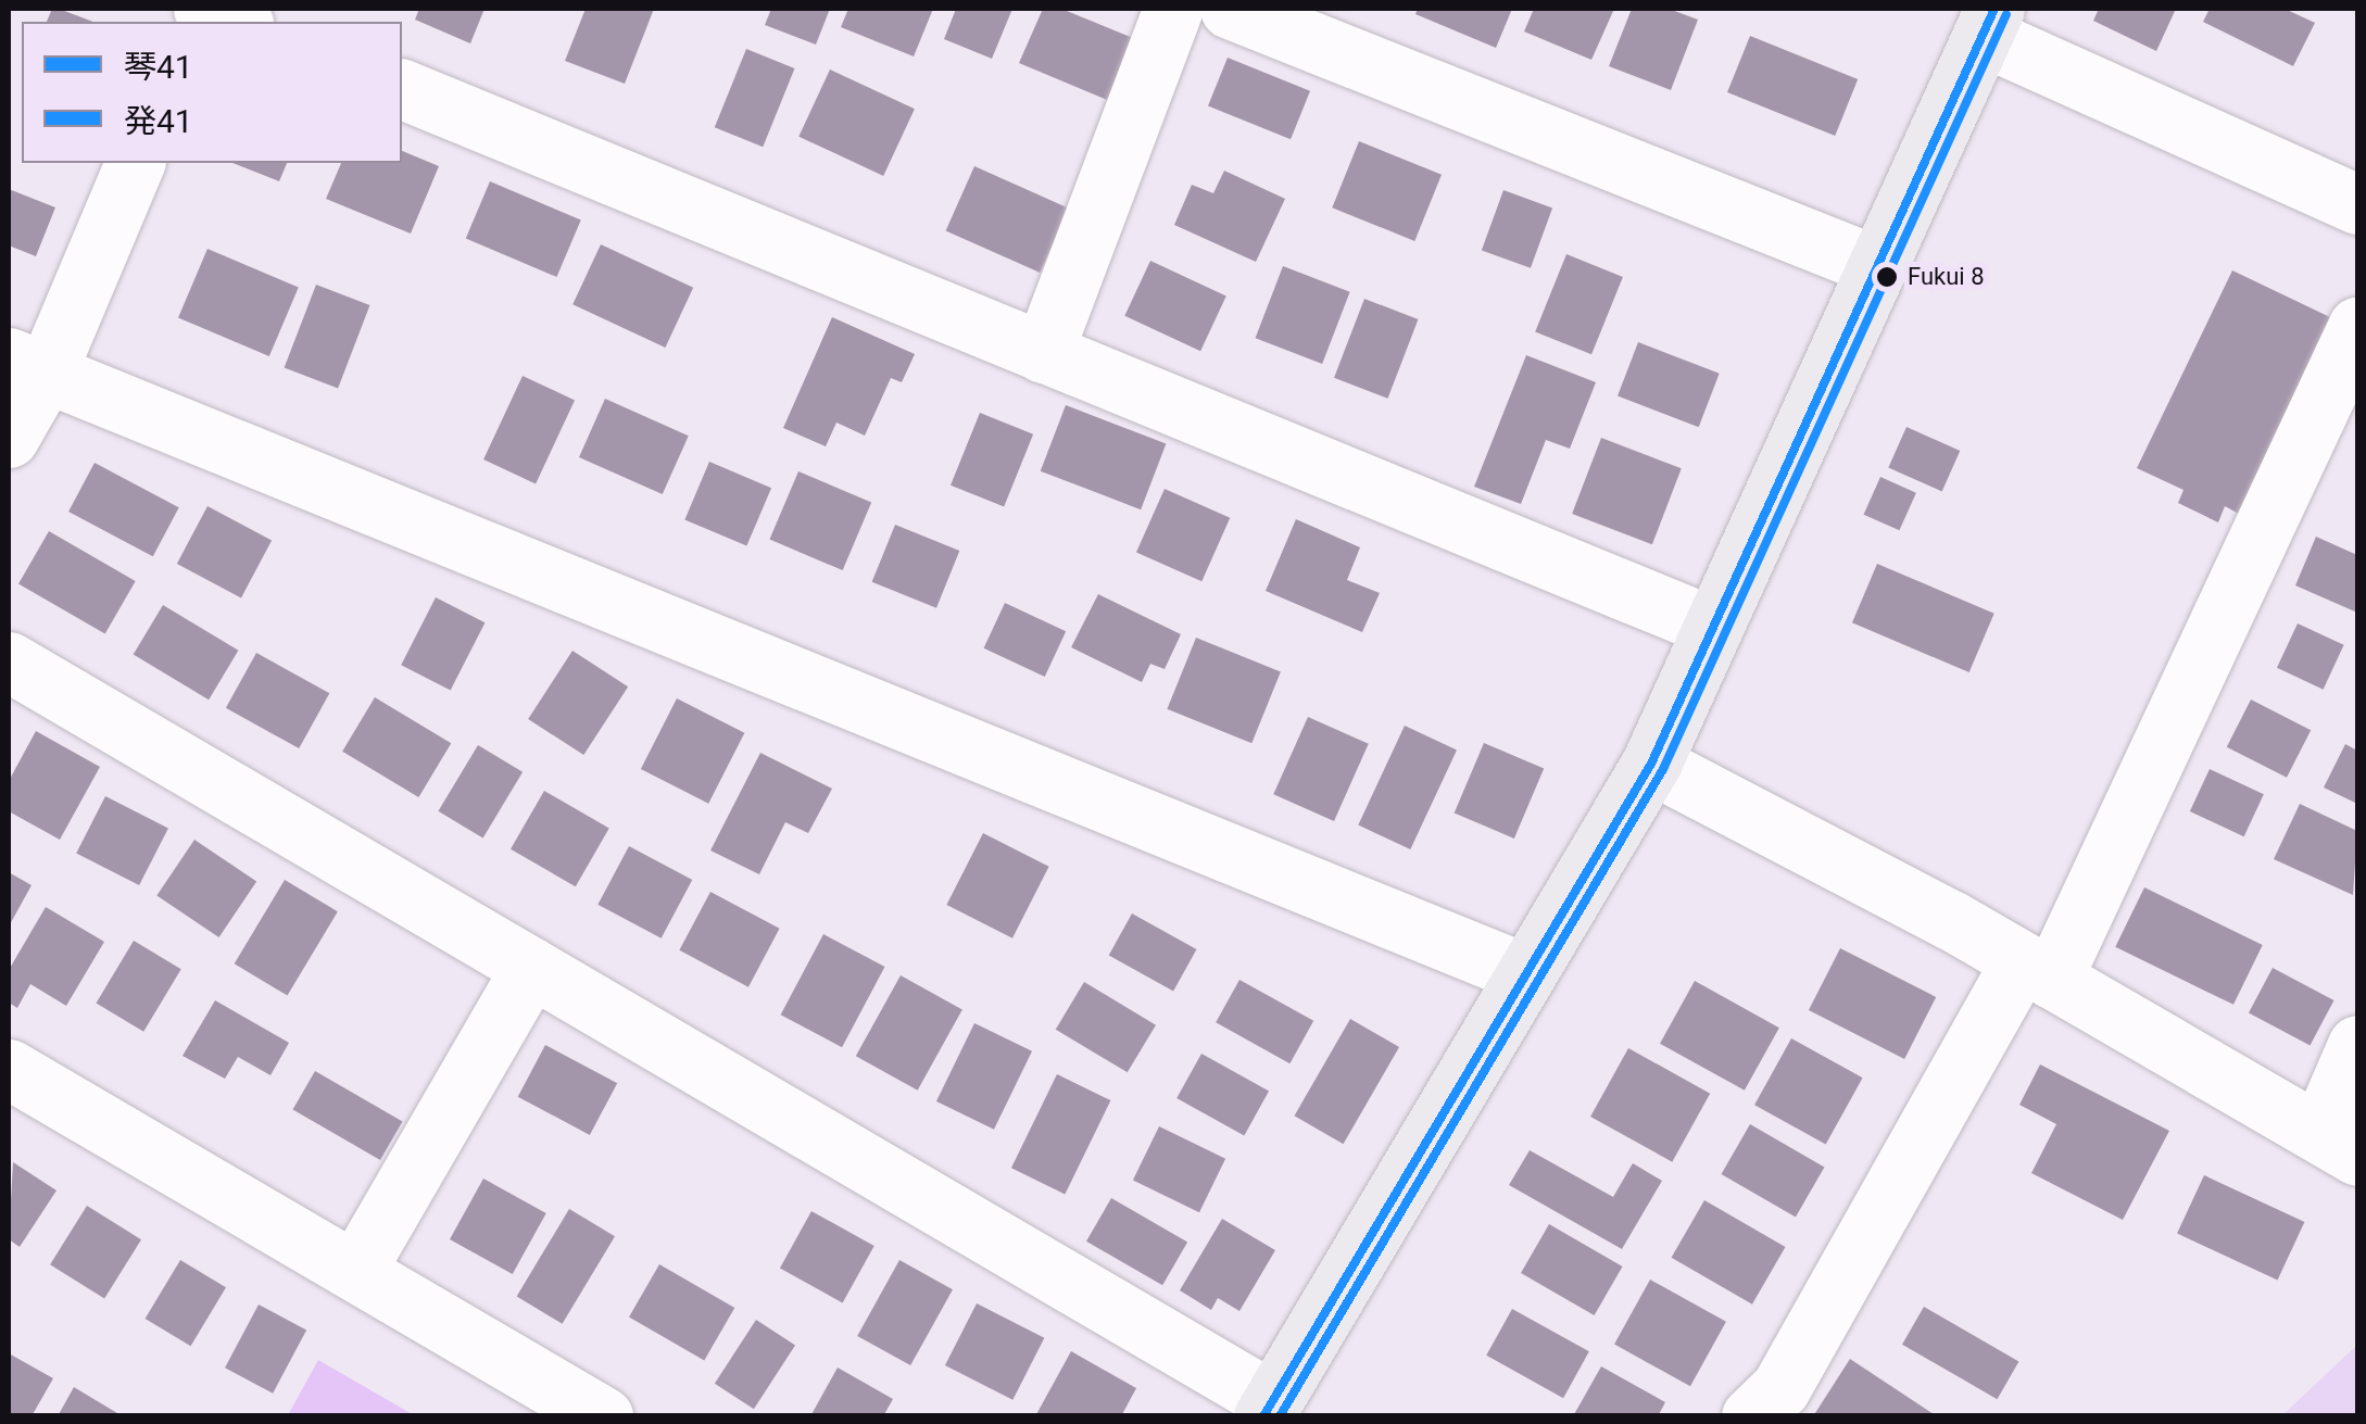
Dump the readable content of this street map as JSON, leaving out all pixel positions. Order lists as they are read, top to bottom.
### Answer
{
  "places": ["Fukui 8"],
  "lines": ["transit line 琴41", "transit line 発41"],
  "legend": ["琴41", "発41"]
}
